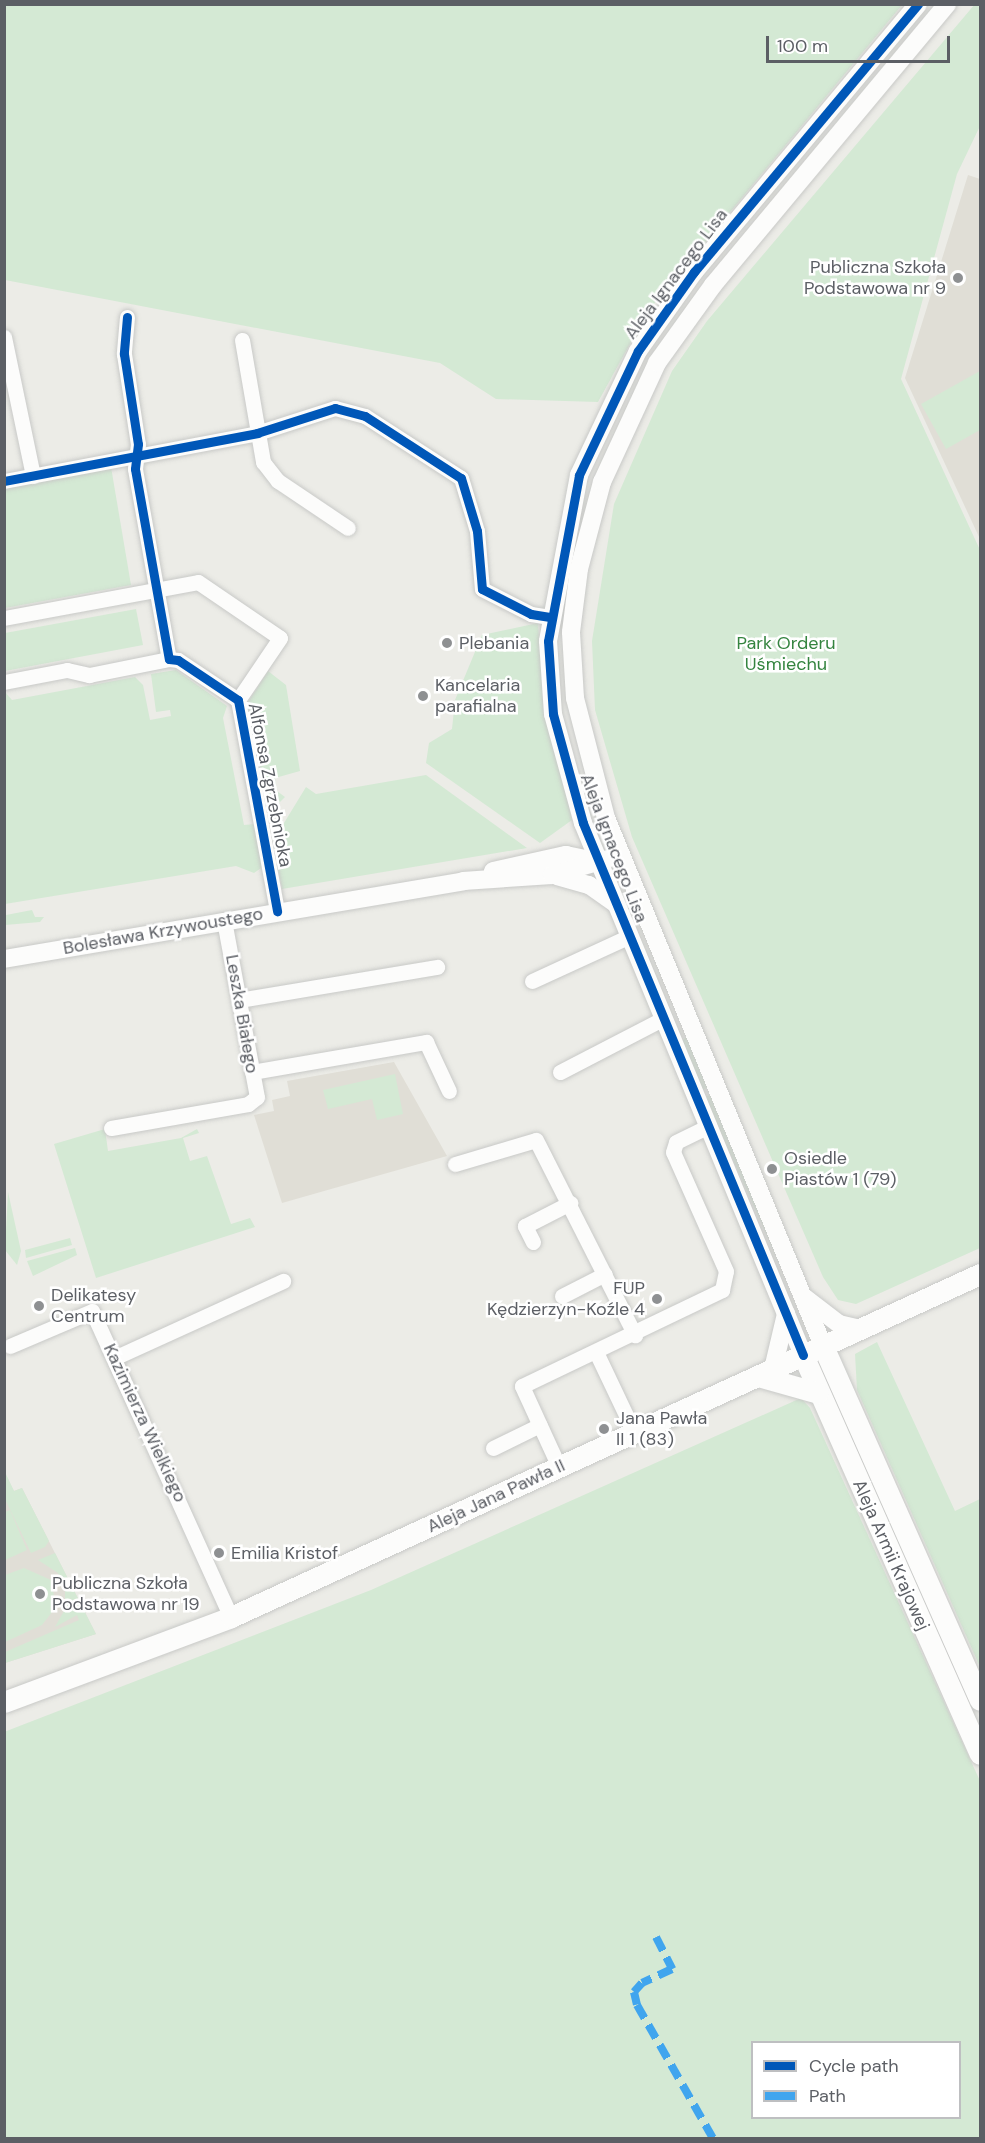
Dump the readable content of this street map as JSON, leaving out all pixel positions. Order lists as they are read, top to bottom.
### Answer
{
  "streets": {
    "main road": ["Aleja Jana Pawła II", "Aleja Armii Krajowej"],
    "street": [
      "Aleja Ignacego Lisa",
      "Alfonsa Zgrzebnioka",
      "Bolesława Krzywoustego",
      "Leszka Białego",
      "Kazimierza Wielkiego"
    ]
  },
  "crossings": [
    ["Aleja Ignacego Lisa", "Bolesława Krzywoustego"],
    ["Aleja Ignacego Lisa", "Aleja Jana Pawła II"],
    ["Aleja Ignacego Lisa", "Aleja Armii Krajowej"],
    ["Alfonsa Zgrzebnioka", "Bolesława Krzywoustego"],
    ["Bolesława Krzywoustego", "Leszka Białego"],
    ["Kazimierza Wielkiego", "Aleja Jana Pawła II"],
    ["Aleja Jana Pawła II", "Aleja Armii Krajowej"]
  ],
  "parks": ["Park Orderu Uśmiechu"],
  "places": [
    "Publiczna Szkoła Podstawowa nr 9",
    "Plebania",
    "Kancelaria parafialna",
    "Osiedle Piastów 1 (79)",
    "FUP Kędzierzyn-Koźle 4",
    "Delikatesy Centrum",
    "Jana Pawła II 1 (83)",
    "Emilia Kristof",
    "Publiczna Szkoła Podstawowa nr 19"
  ],
  "legend": ["Cycle path", "Path"],
  "scale_bar": "100 m"
}
